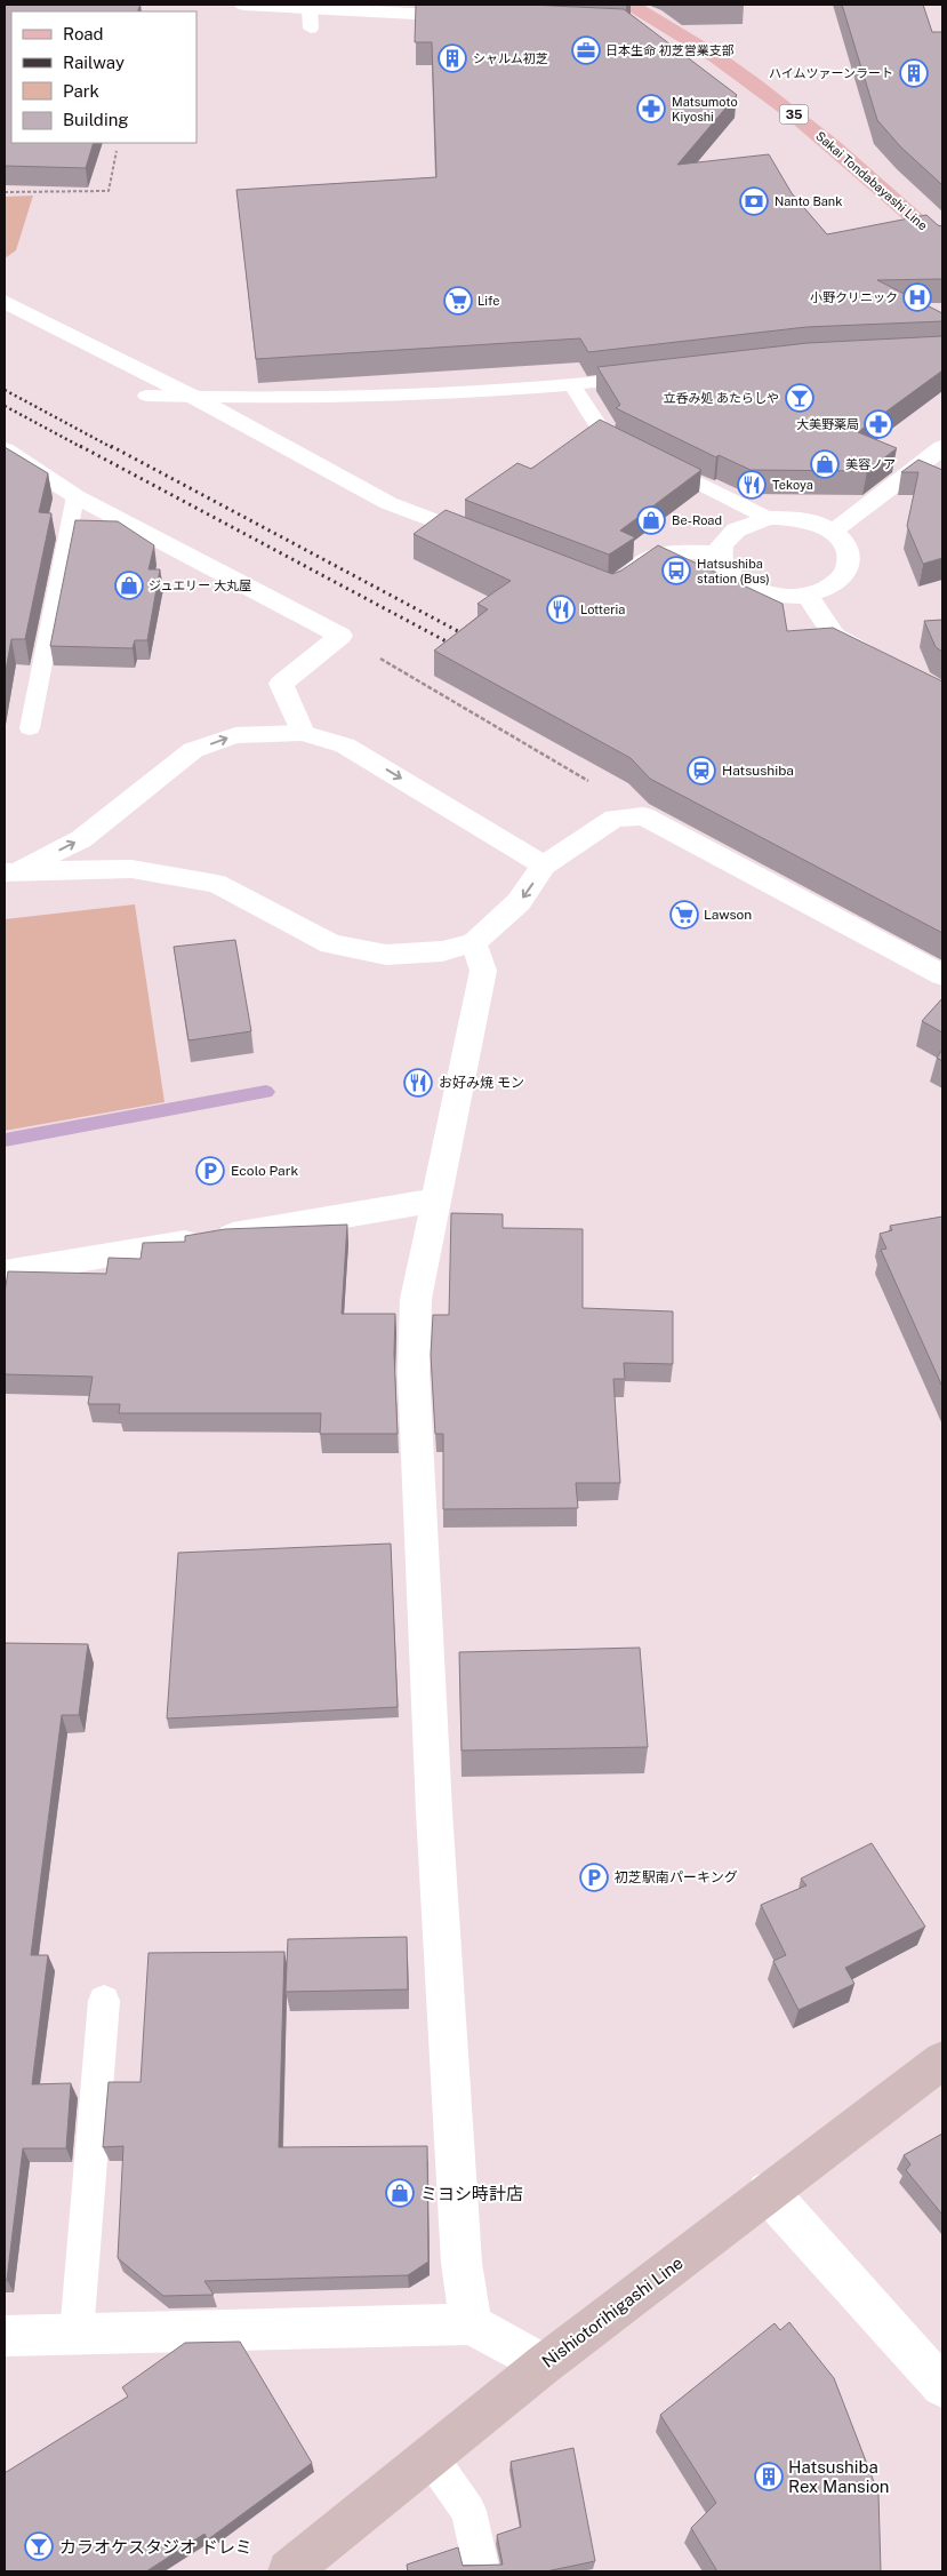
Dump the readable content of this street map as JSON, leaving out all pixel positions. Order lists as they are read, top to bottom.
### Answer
{
  "streets": {
    "main road": ["35", "Sakai Tondabayashi Line", "Nishiotorihigashi Line"]
  },
  "places": {
    "office": ["日本生命 初芝営業支部"],
    "building": ["シャルム初芝", "ハイムツァーンラート", "Hatsushiba Rex Mansion"],
    "pharmacy": ["Matsumoto Kiyoshi", "大美野薬局"],
    "bank": ["Nanto Bank"],
    "hospital": ["小野クリニック"],
    "supermarket": ["Life", "Lawson"],
    "bar": ["立呑み処 あたらしや", "カラオケスタジオ ドレミ"],
    "shop": [
      "美容ノア",
      "Be-Road",
      "ジュエリー 大丸屋",
      "ミヨシ時計店"
    ],
    "restaurant": ["Tekoya", "Lotteria", "お好み焼 モン"],
    "bus stop": ["Hatsushiba station (Bus)"],
    "station": ["Hatsushiba"],
    "parking": ["Ecolo Park", "初芝駅南パーキング"]
  },
  "legend": [
    "Road",
    "Railway",
    "Park",
    "Building"
  ]
}
